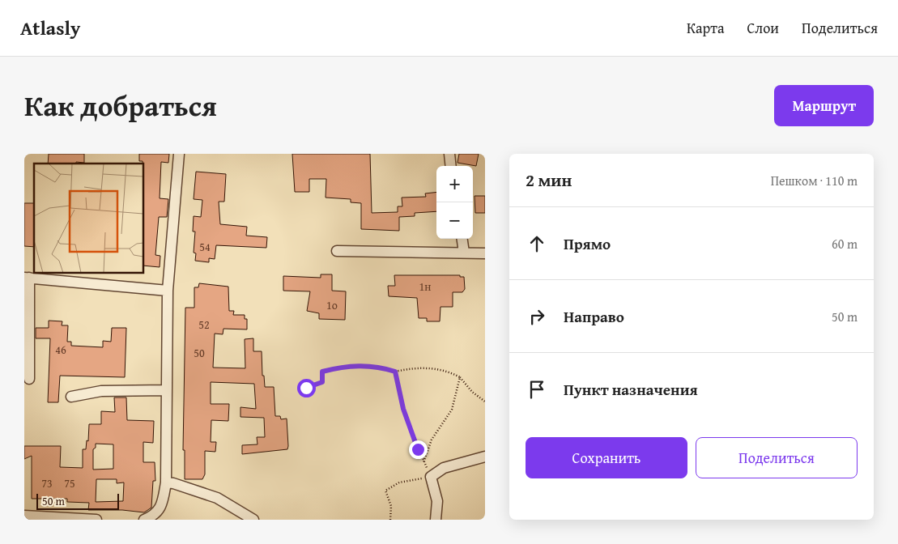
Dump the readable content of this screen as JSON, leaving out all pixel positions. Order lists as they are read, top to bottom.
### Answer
{
  "house_numbers": [
    "54",
    "1н",
    "1о",
    "52",
    "46",
    "50",
    "73",
    "75"
  ],
  "scale_bar": "50 m",
  "page": {
    "header": "Atlasly",
    "nav": ["Карта", "Слои", "Поделиться"],
    "title": "Как добраться",
    "buttons": [
      "Маршрут",
      ["Сохранить", "Поделиться"]
    ],
    "heading": ["2 мин", "Пешком · 110 m"],
    "map_buttons": ["+", "−"],
    "list": [
      ["Прямо", "60 m"],
      ["Направо", "50 m"],
      "Пункт назначения"
    ],
    "scale": "50 m"
  }
}
